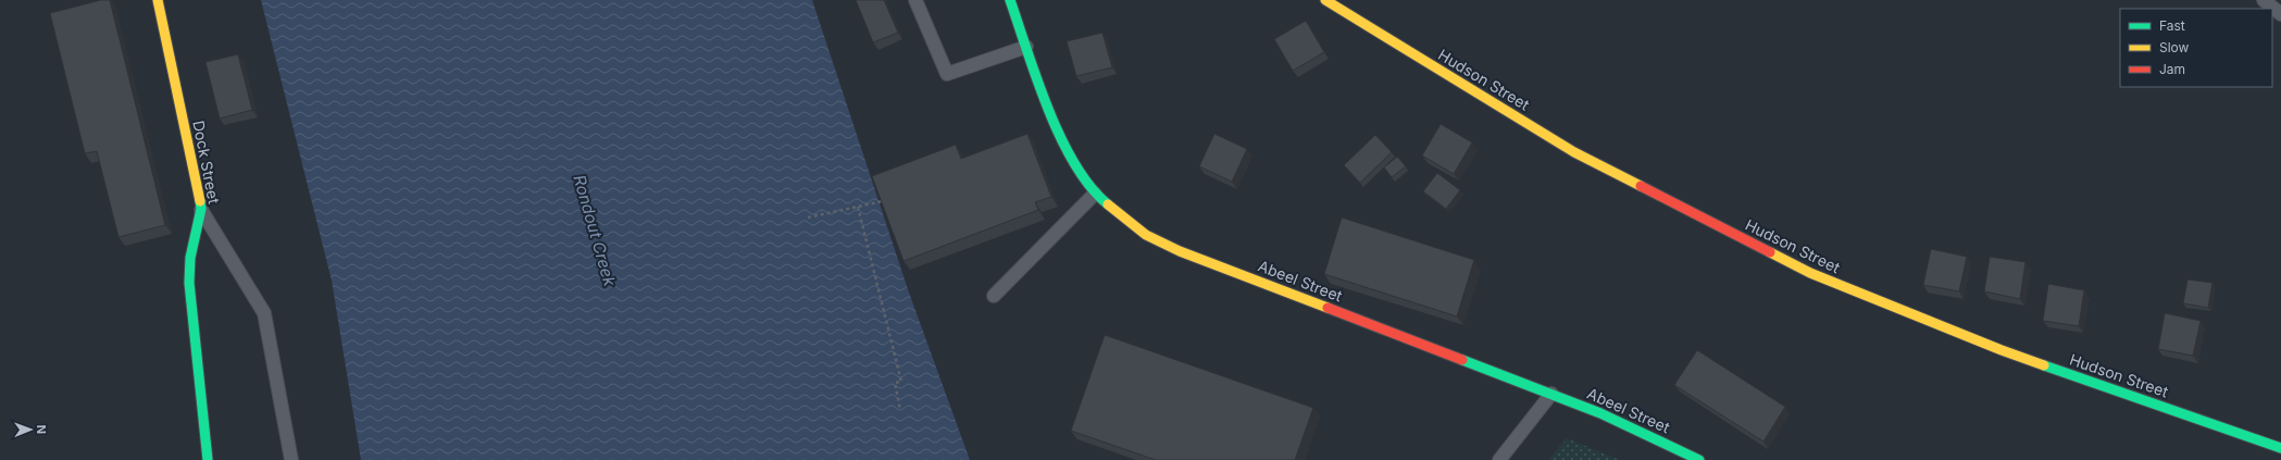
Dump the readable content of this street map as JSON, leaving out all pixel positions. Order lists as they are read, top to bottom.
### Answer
{
  "streets": {
    "street": ["Hudson Street", "Dock Street", "Abeel Street"]
  },
  "water": ["Rondout Creek"],
  "legend": ["Fast", "Slow", "Jam"],
  "north": "right"
}
